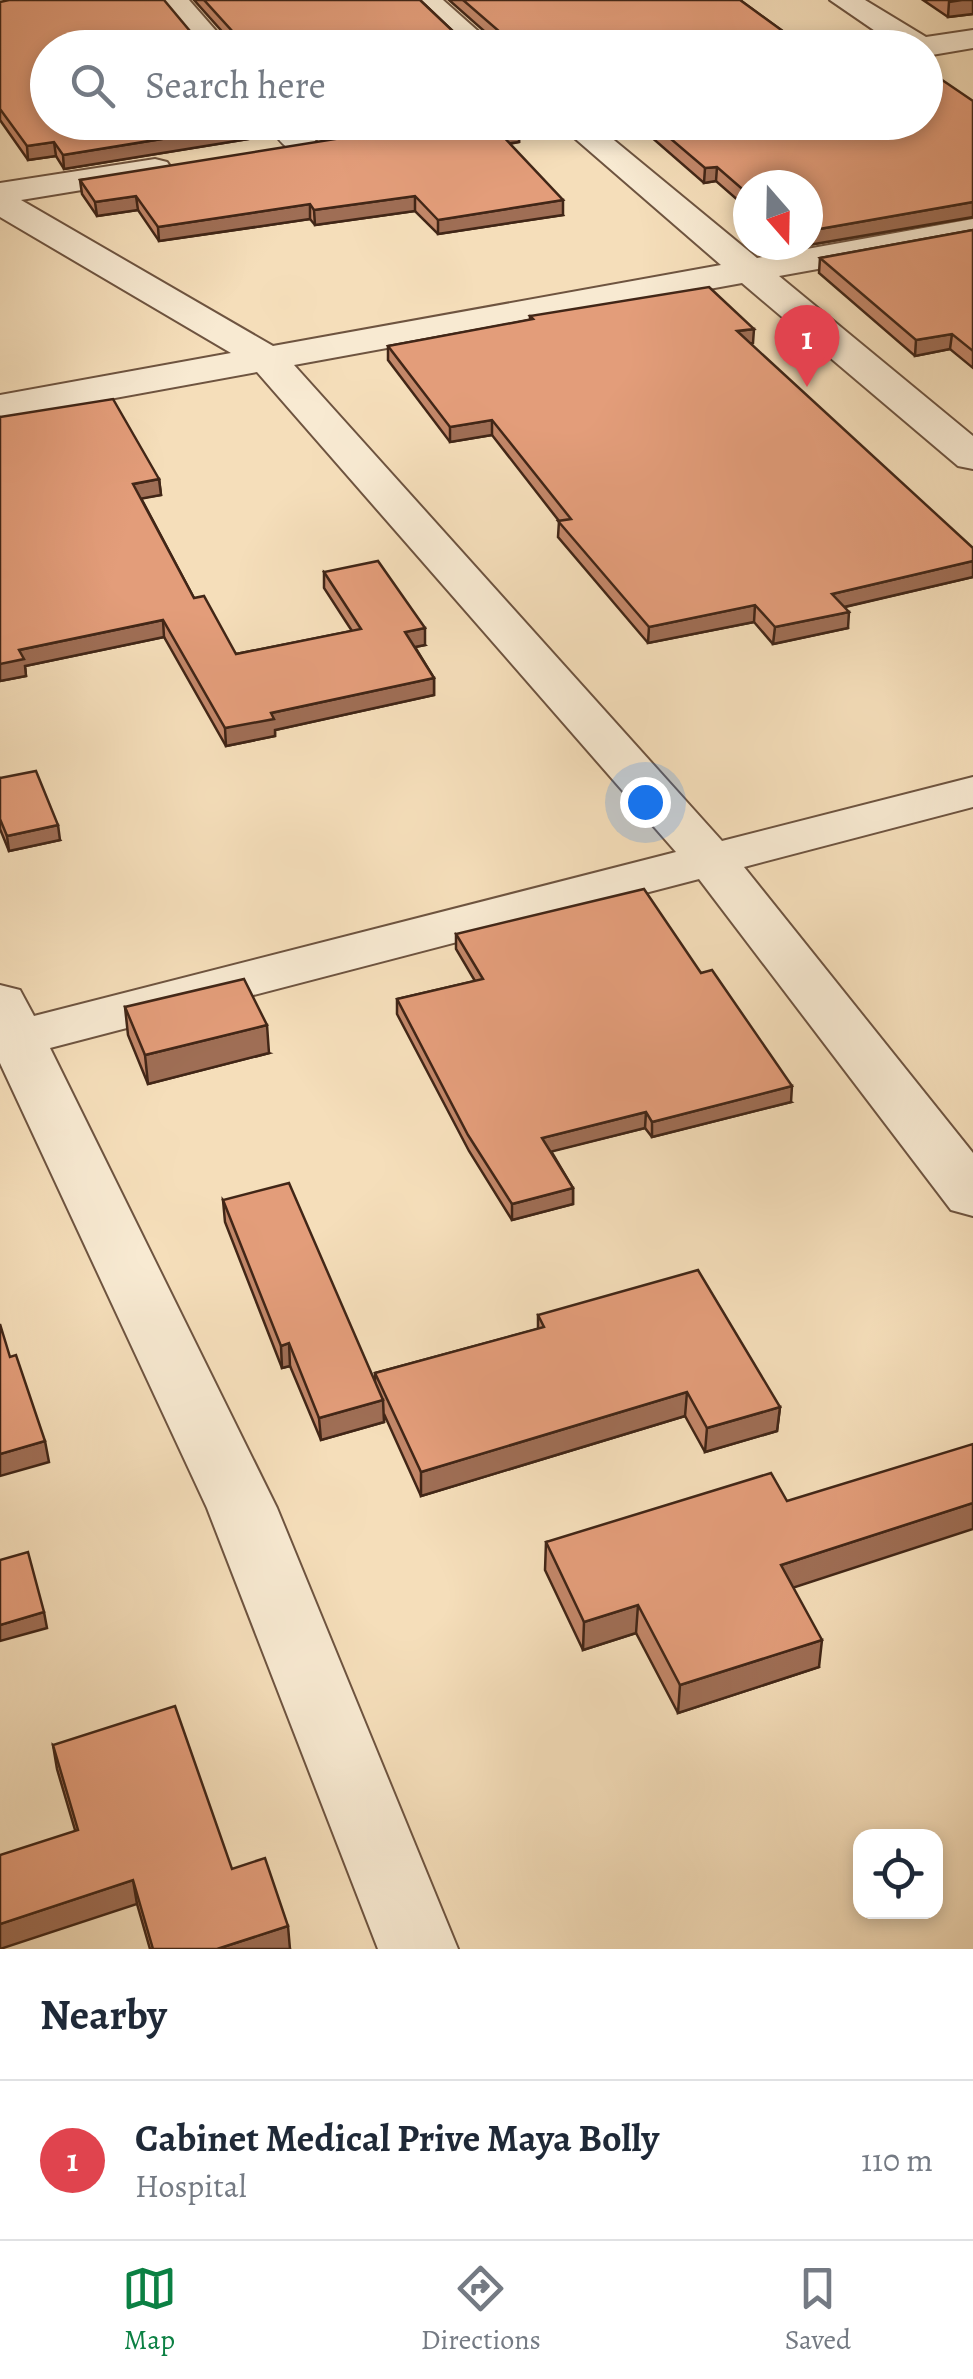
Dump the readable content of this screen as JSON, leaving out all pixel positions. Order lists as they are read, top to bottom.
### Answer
{
  "north": "bottom",
  "page": {
    "search": "Search here",
    "pins": "1",
    "heading": "Nearby",
    "list": [
      {
        "mark": "1",
        "name": "Cabinet Medical Prive Maya Bolly",
        "note": "Hospital",
        "value": "110 m"
      }
    ],
    "nav": ["Map", "Directions", "Saved"]
  }
}
